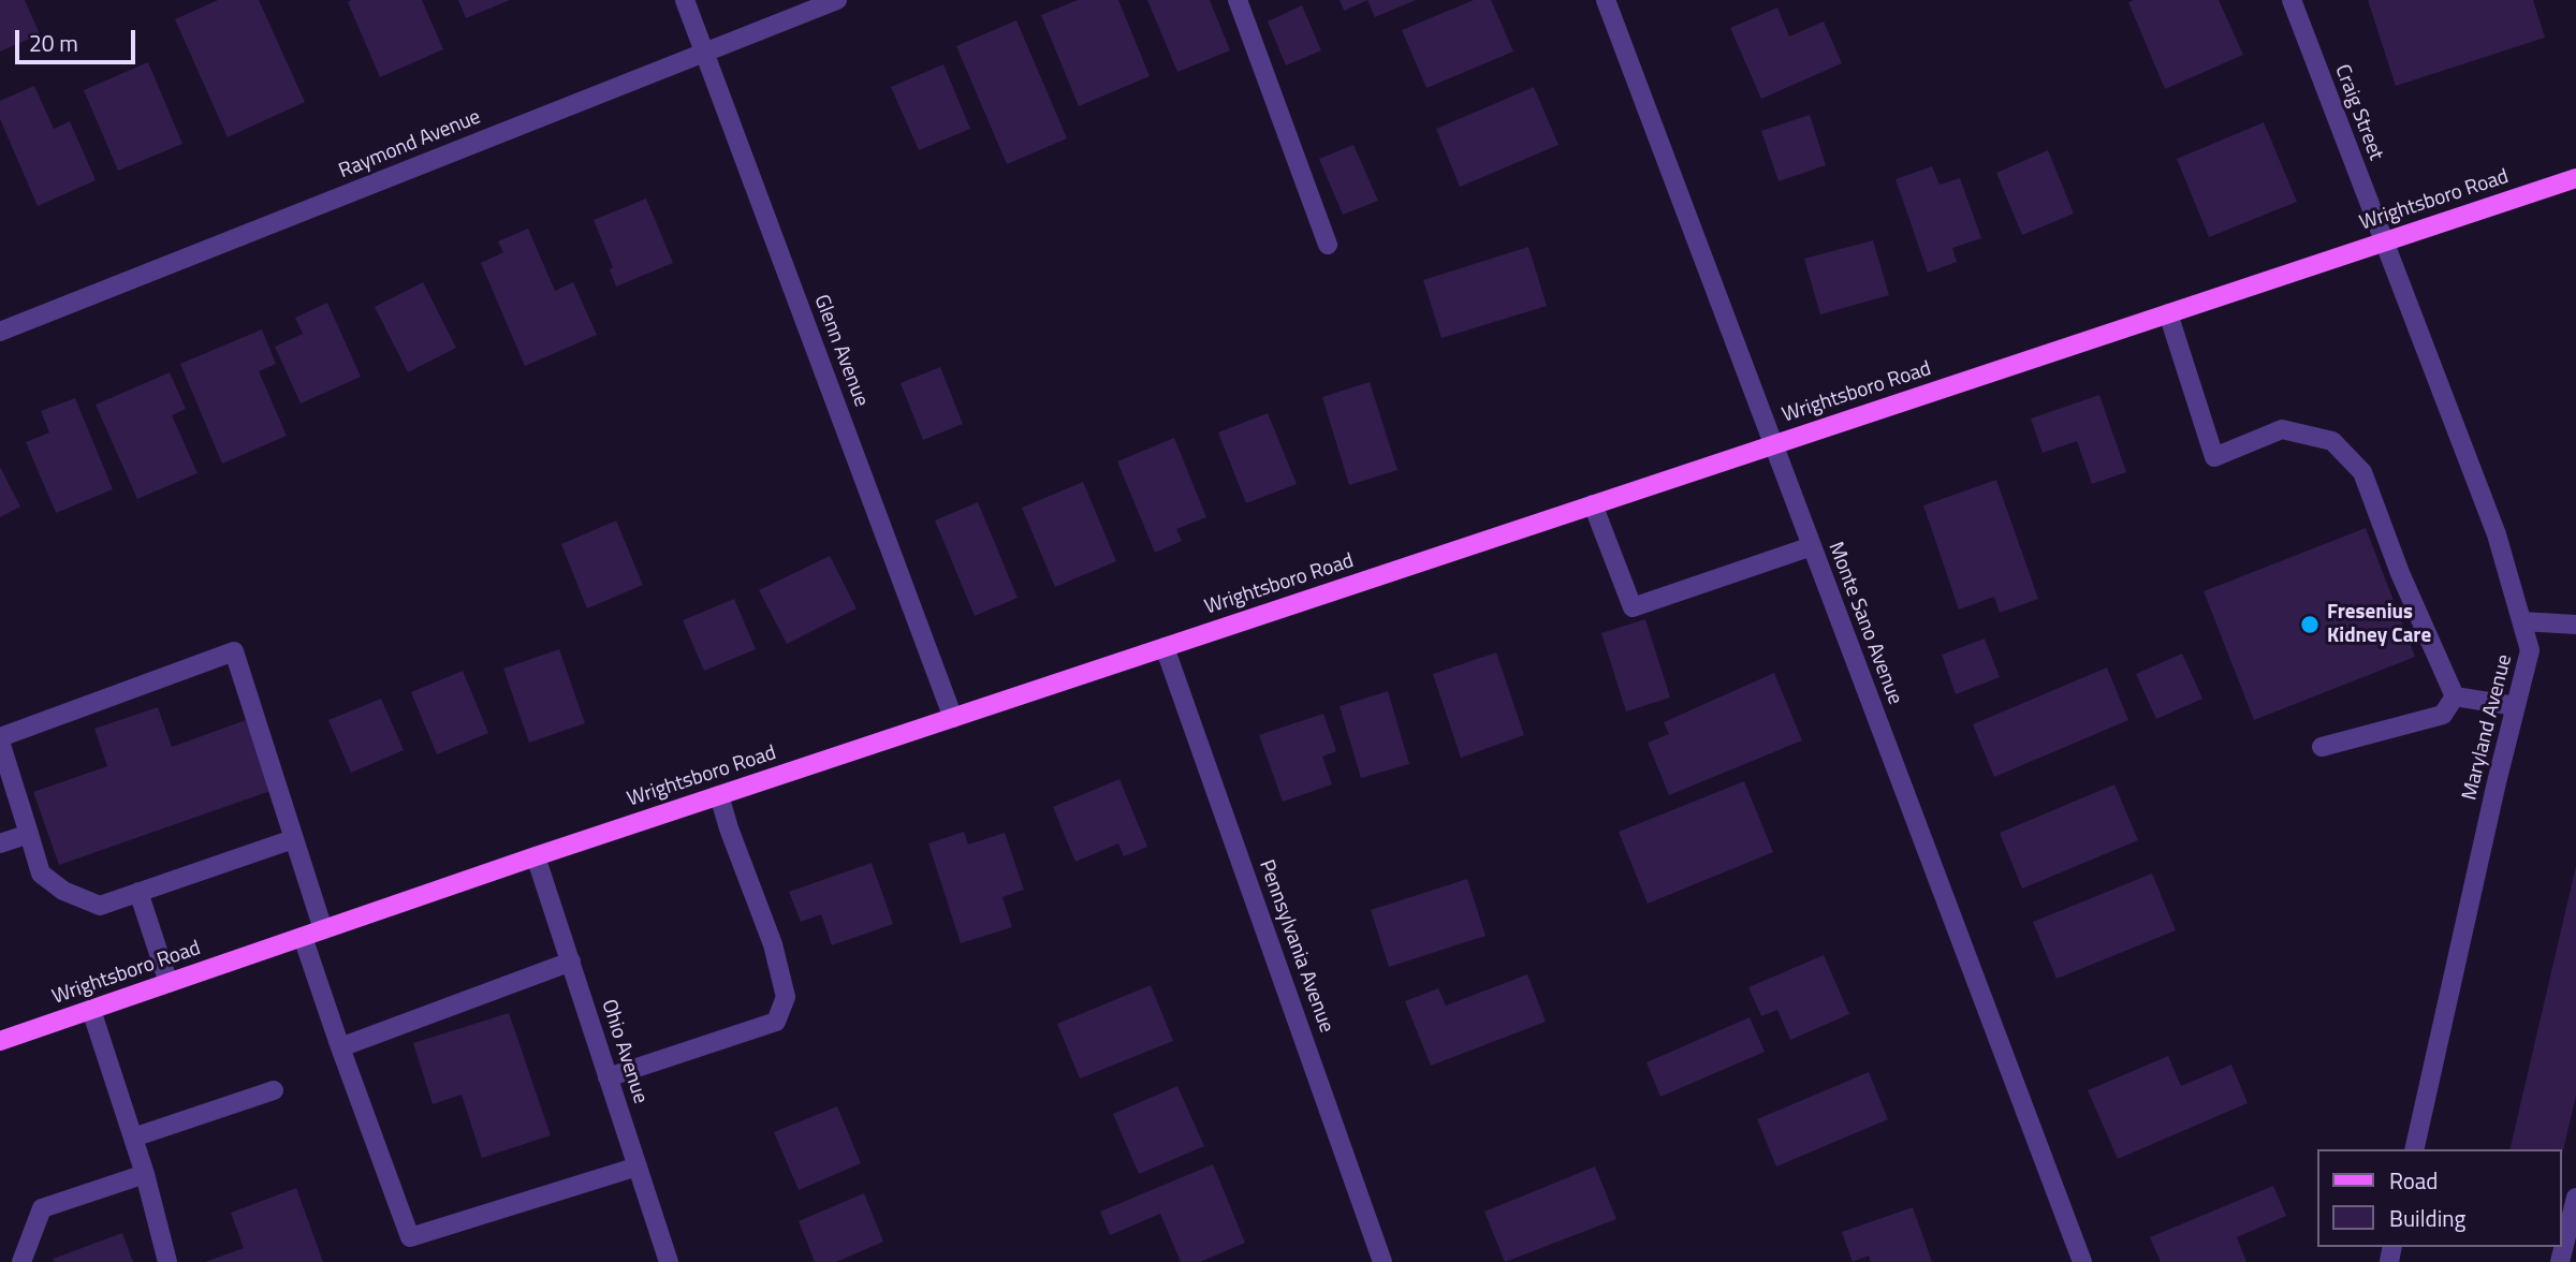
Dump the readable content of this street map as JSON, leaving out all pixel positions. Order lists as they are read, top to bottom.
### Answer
{
  "streets": {
    "main road": ["Wrightsboro Road"],
    "street": [
      "Craig Street",
      "Raymond Avenue",
      "Glenn Avenue",
      "Monte Sano Avenue",
      "Maryland Avenue",
      "Pennsylvania Avenue",
      "Ohio Avenue"
    ]
  },
  "crossings": [
    ["Craig Street", "Wrightsboro Road"],
    ["Craig Street", "Maryland Avenue"],
    ["Raymond Avenue", "Glenn Avenue"],
    ["Wrightsboro Road", "Glenn Avenue"],
    ["Wrightsboro Road", "Monte Sano Avenue"],
    ["Wrightsboro Road", "Maryland Avenue"],
    ["Wrightsboro Road", "Pennsylvania Avenue"],
    ["Wrightsboro Road", "Ohio Avenue"]
  ],
  "places": ["Fresenius Kidney Care"],
  "legend": ["Road", "Building"],
  "scale_bar": "20 m"
}
